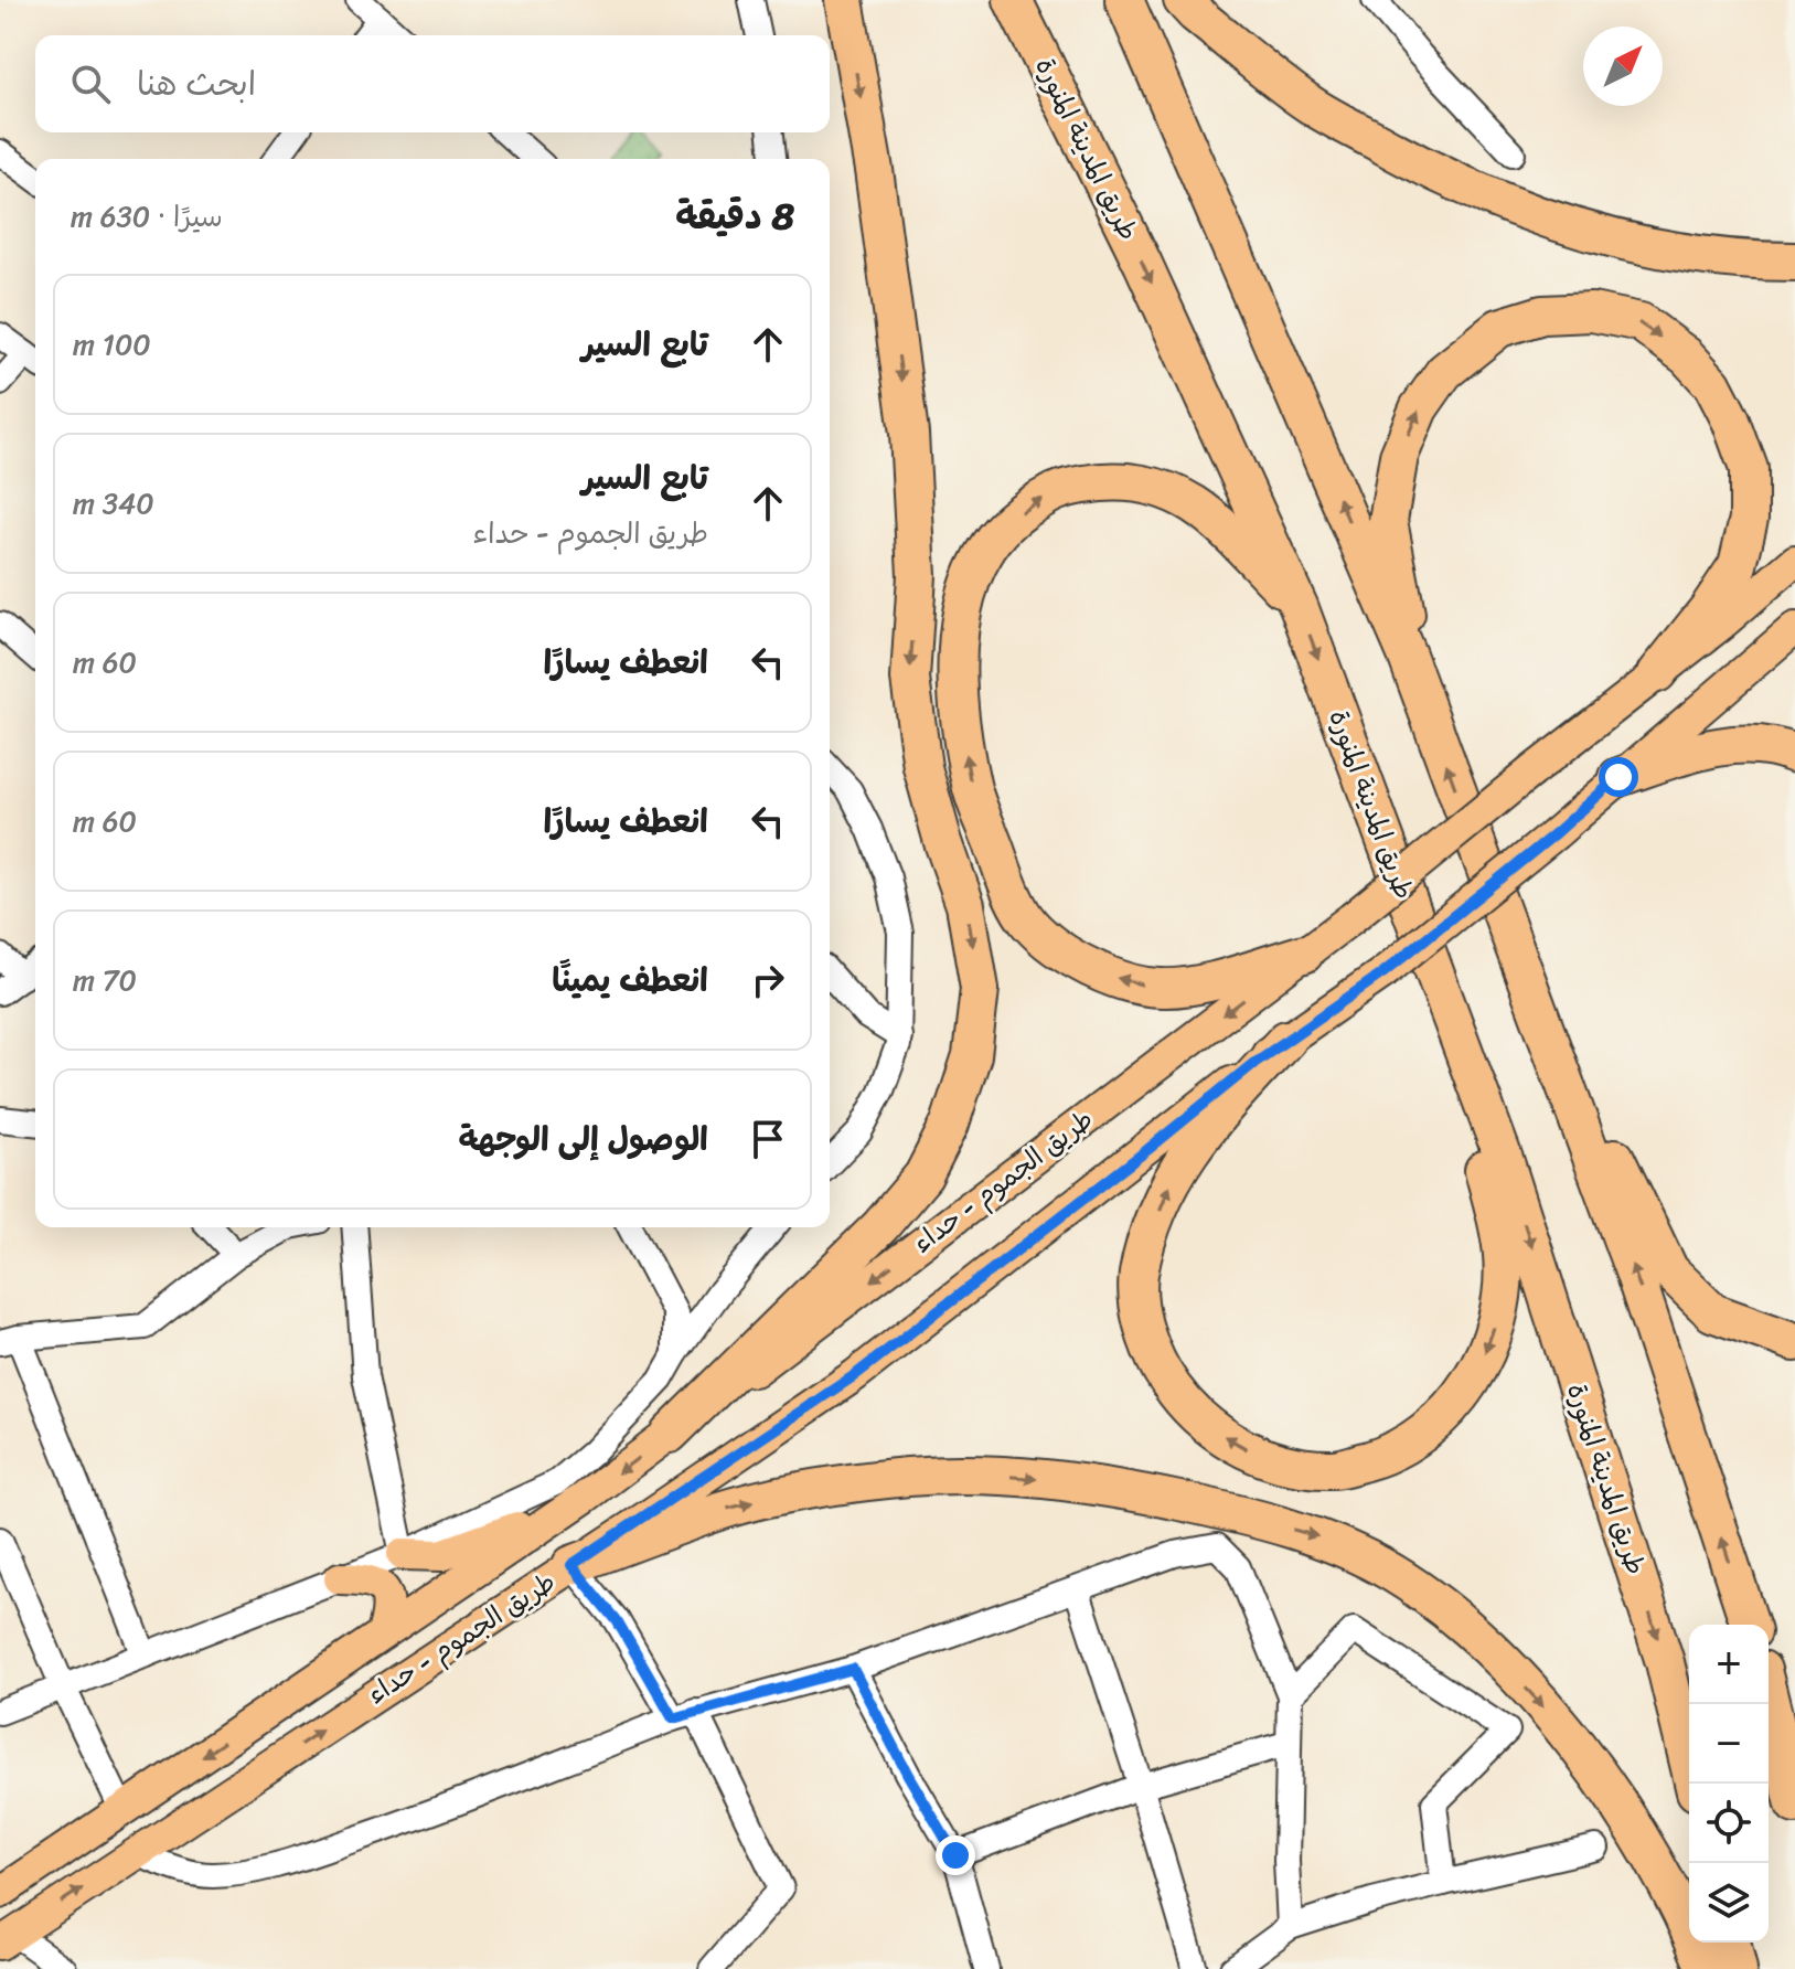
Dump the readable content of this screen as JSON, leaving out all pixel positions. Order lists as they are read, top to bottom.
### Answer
{
  "streets": {
    "highway": ["طريق المدينة المنورة"],
    "main road": ["طريق الجموم - حداء"]
  },
  "north": "top right",
  "page": {
    "search": "ابحث هنا",
    "heading": ["8 دقيقة", "سيرًا · 630 m"],
    "list": [
      ["تابع السير", "100 m"],
      ["تابع السير", "طريق الجموم - حداء", "340 m"],
      ["انعطف يسارًا", "60 m"],
      ["انعطف يسارًا", "60 m"],
      ["انعطف يمينًا", "70 m"],
      "الوصول إلى الوجهة"
    ],
    "map_buttons": ["+", "−"]
  }
}
